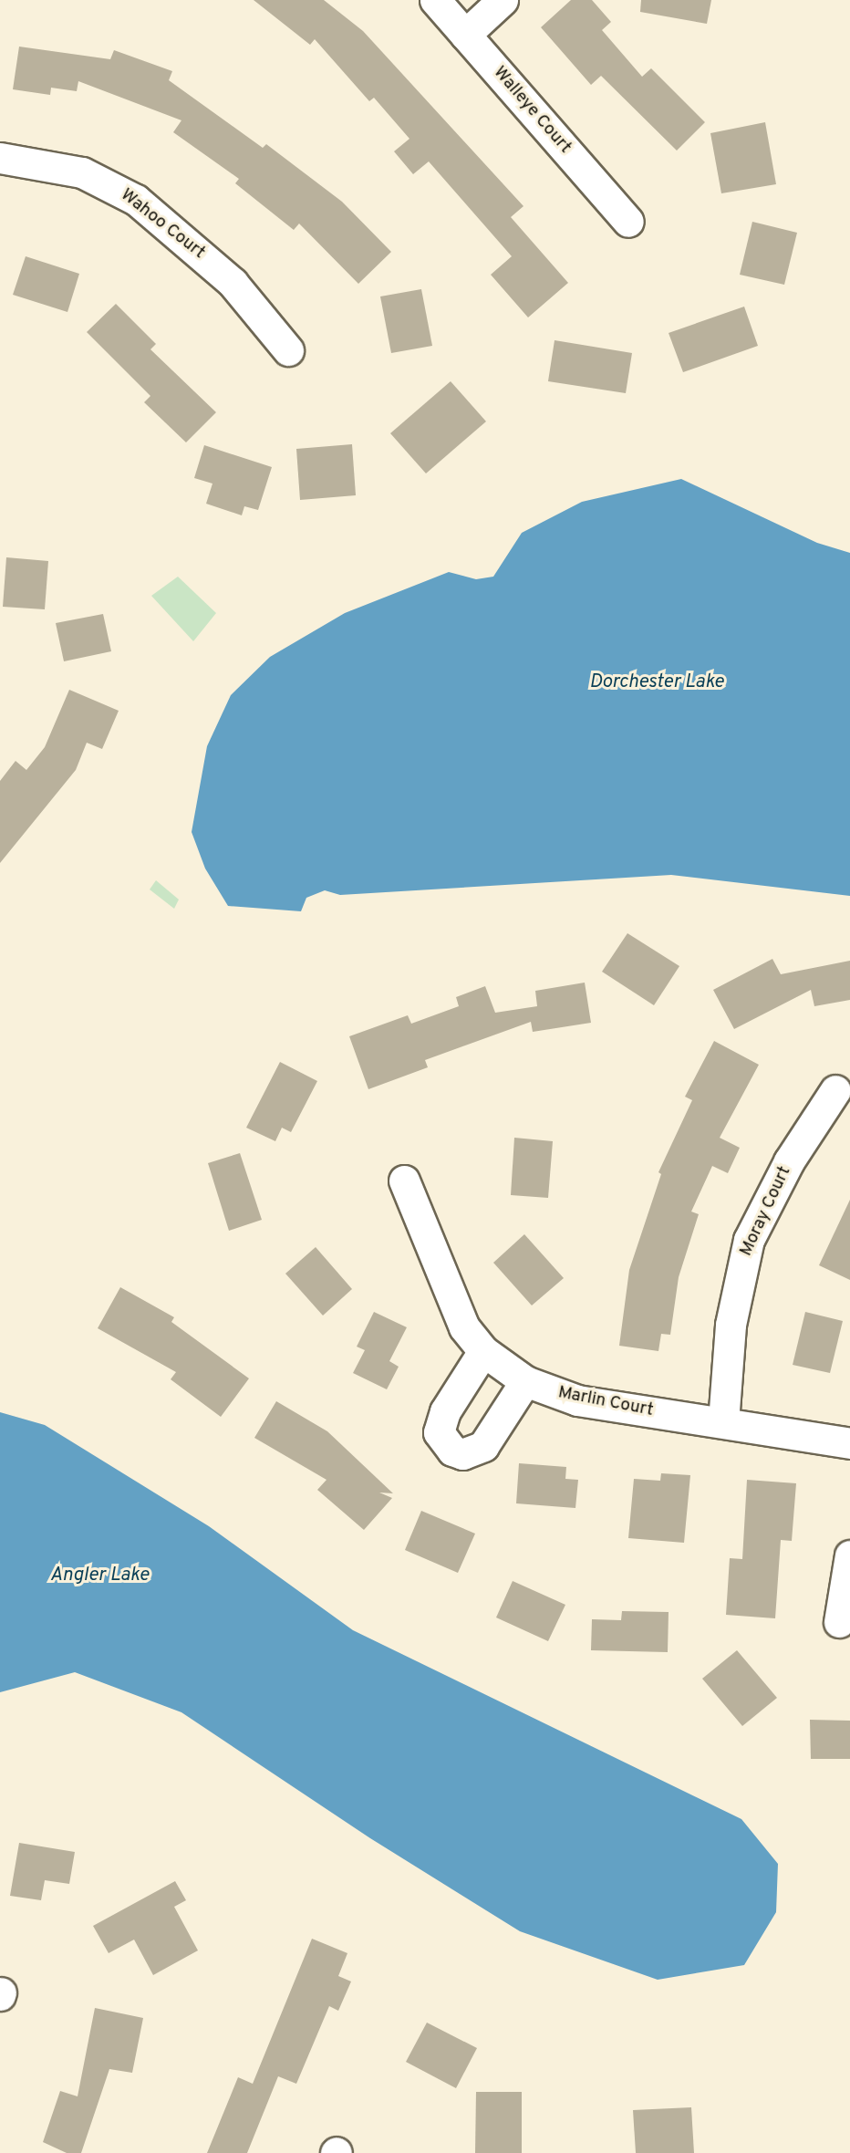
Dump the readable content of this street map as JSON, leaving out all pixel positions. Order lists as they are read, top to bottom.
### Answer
{
  "streets": {
    "street": [
      "Walleye Court",
      "Wahoo Court",
      "Moray Court",
      "Marlin Court"
    ]
  },
  "crossings": [
    ["Moray Court", "Marlin Court"]
  ],
  "water": ["Dorchester Lake", "Angler Lake"]
}
